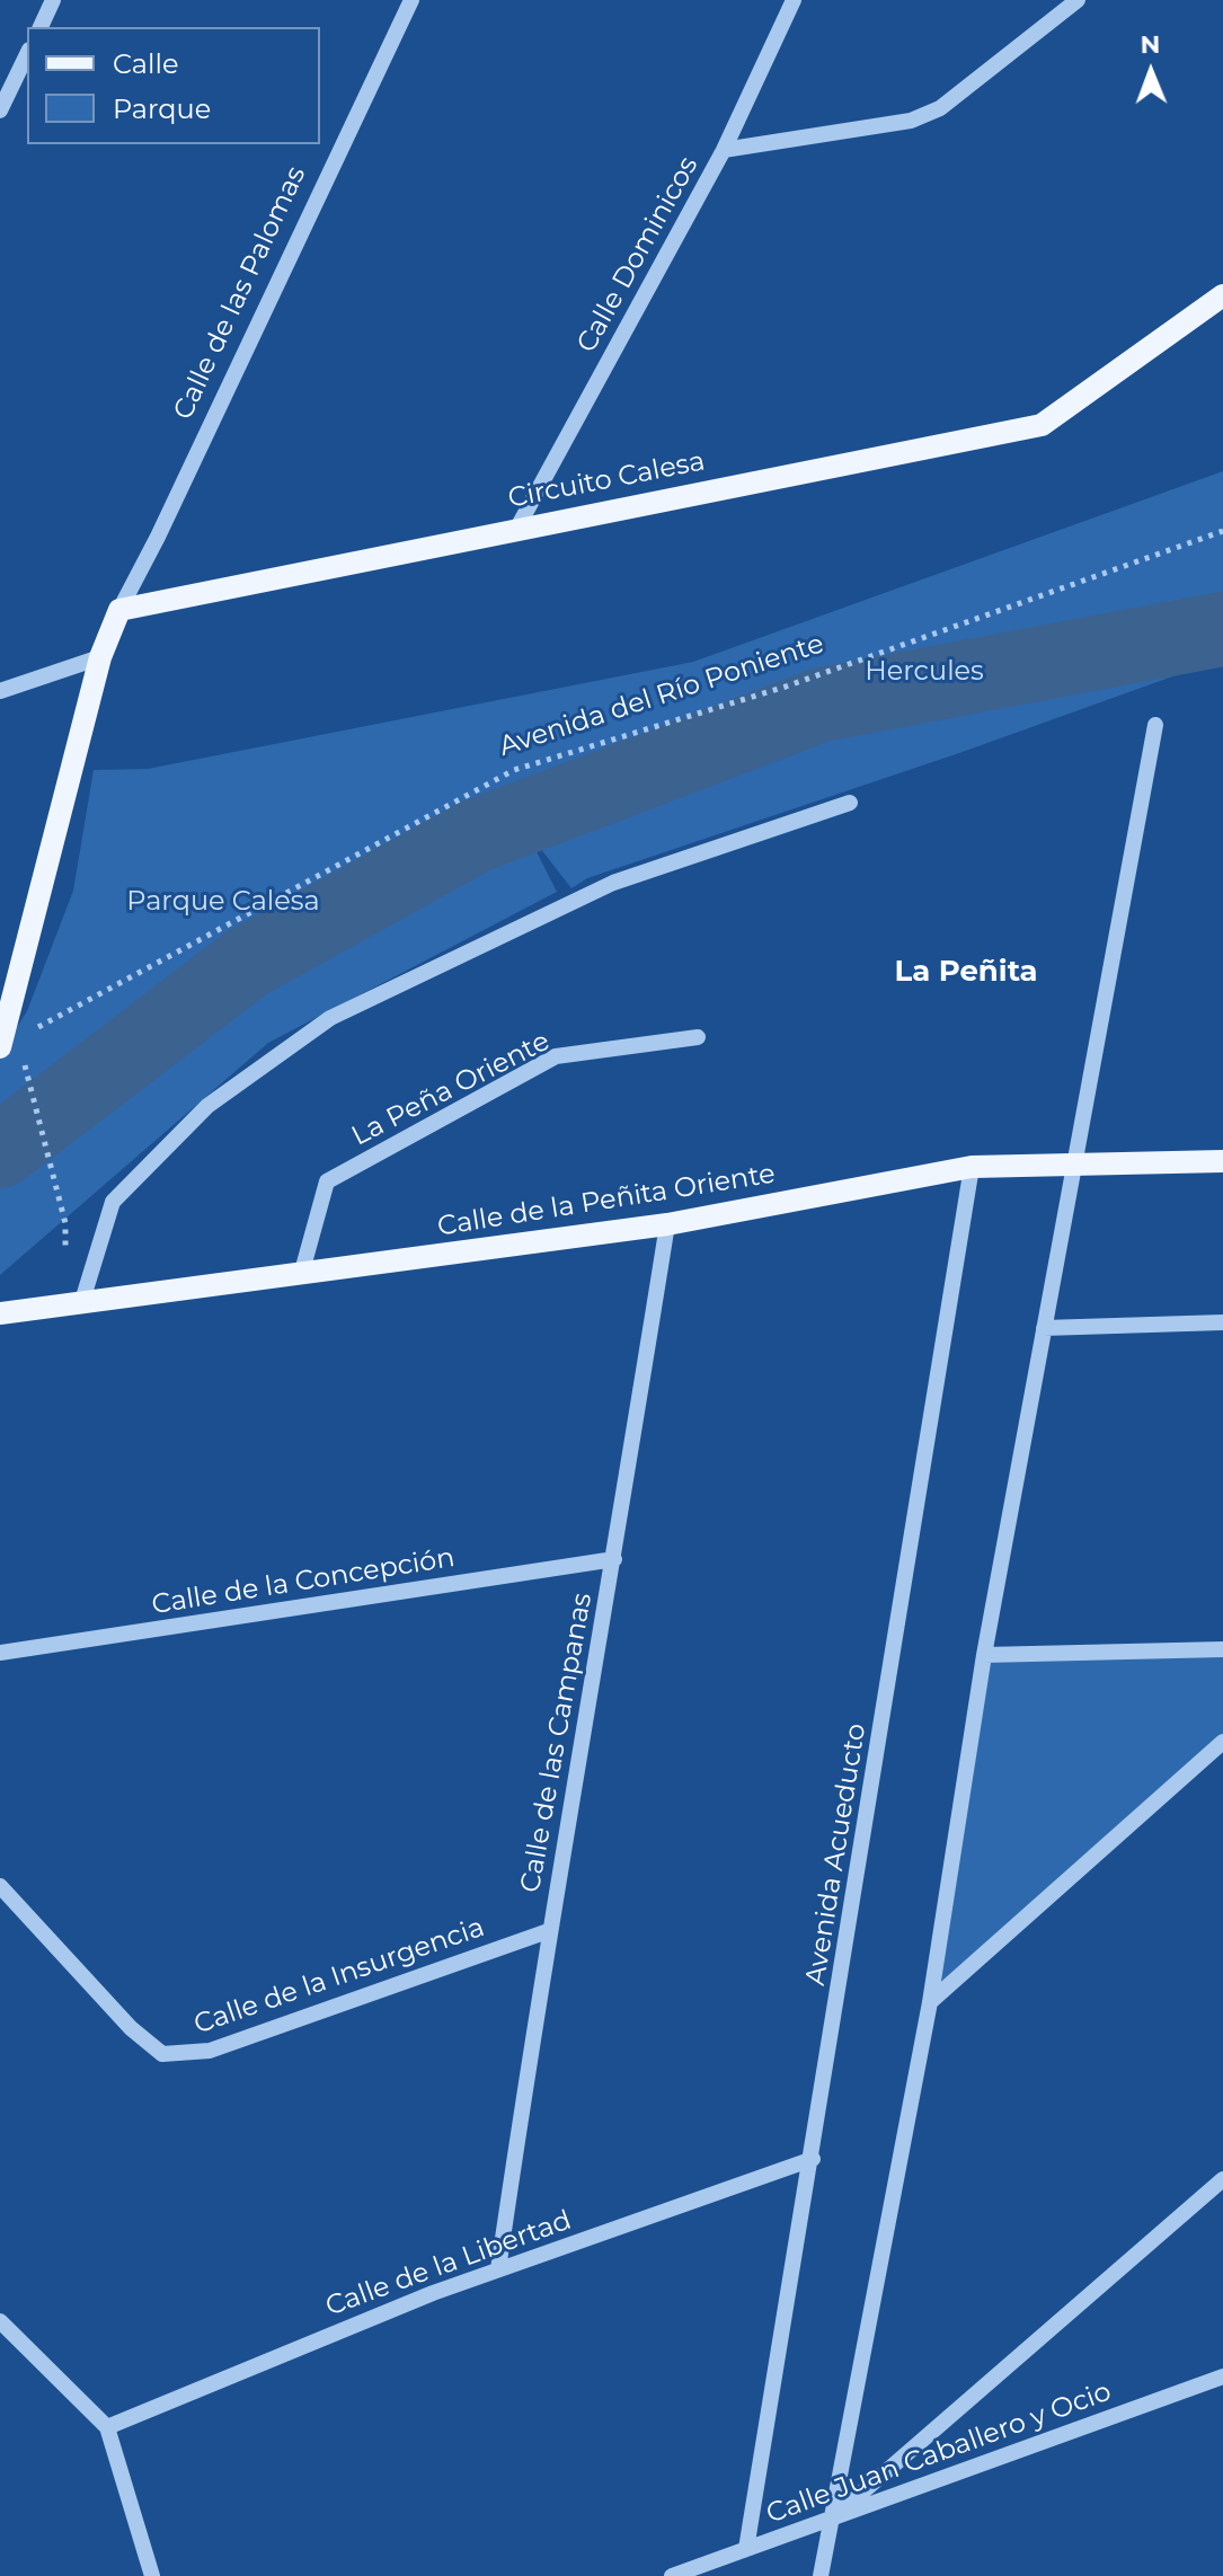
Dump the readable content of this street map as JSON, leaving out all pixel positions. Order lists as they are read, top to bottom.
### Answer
{
  "streets": {
    "main road": ["Circuito Calesa", "Calle de la Peñita Oriente"],
    "street": [
      "Calle Dominicos",
      "Calle de las Palomas",
      "La Peña Oriente",
      "Calle de la Concepción",
      "Calle de las Campanas",
      "Avenida Acueducto",
      "Calle de la Insurgencia",
      "Calle de la Libertad",
      "Calle Juan Caballero y Ocio"
    ],
    "path": ["Avenida del Río Poniente"]
  },
  "crossings": [
    ["Calle Dominicos", "Circuito Calesa"],
    ["Calle de las Palomas", "Circuito Calesa"],
    ["La Peña Oriente", "Calle de la Peñita Oriente"],
    ["Calle de la Peñita Oriente", "Calle de las Campanas"],
    ["Calle de la Peñita Oriente", "Avenida Acueducto"],
    ["Calle de la Concepción", "Calle de las Campanas"],
    ["Calle de las Campanas", "Calle de la Insurgencia"],
    ["Calle de las Campanas", "Calle de la Libertad"],
    ["Avenida Acueducto", "Calle de la Libertad"],
    ["Avenida Acueducto", "Calle Juan Caballero y Ocio"]
  ],
  "districts": ["La Peñita"],
  "parks": ["Hercules", "Parque Calesa"],
  "legend": ["Calle", "Parque"],
  "north": "top"
}
